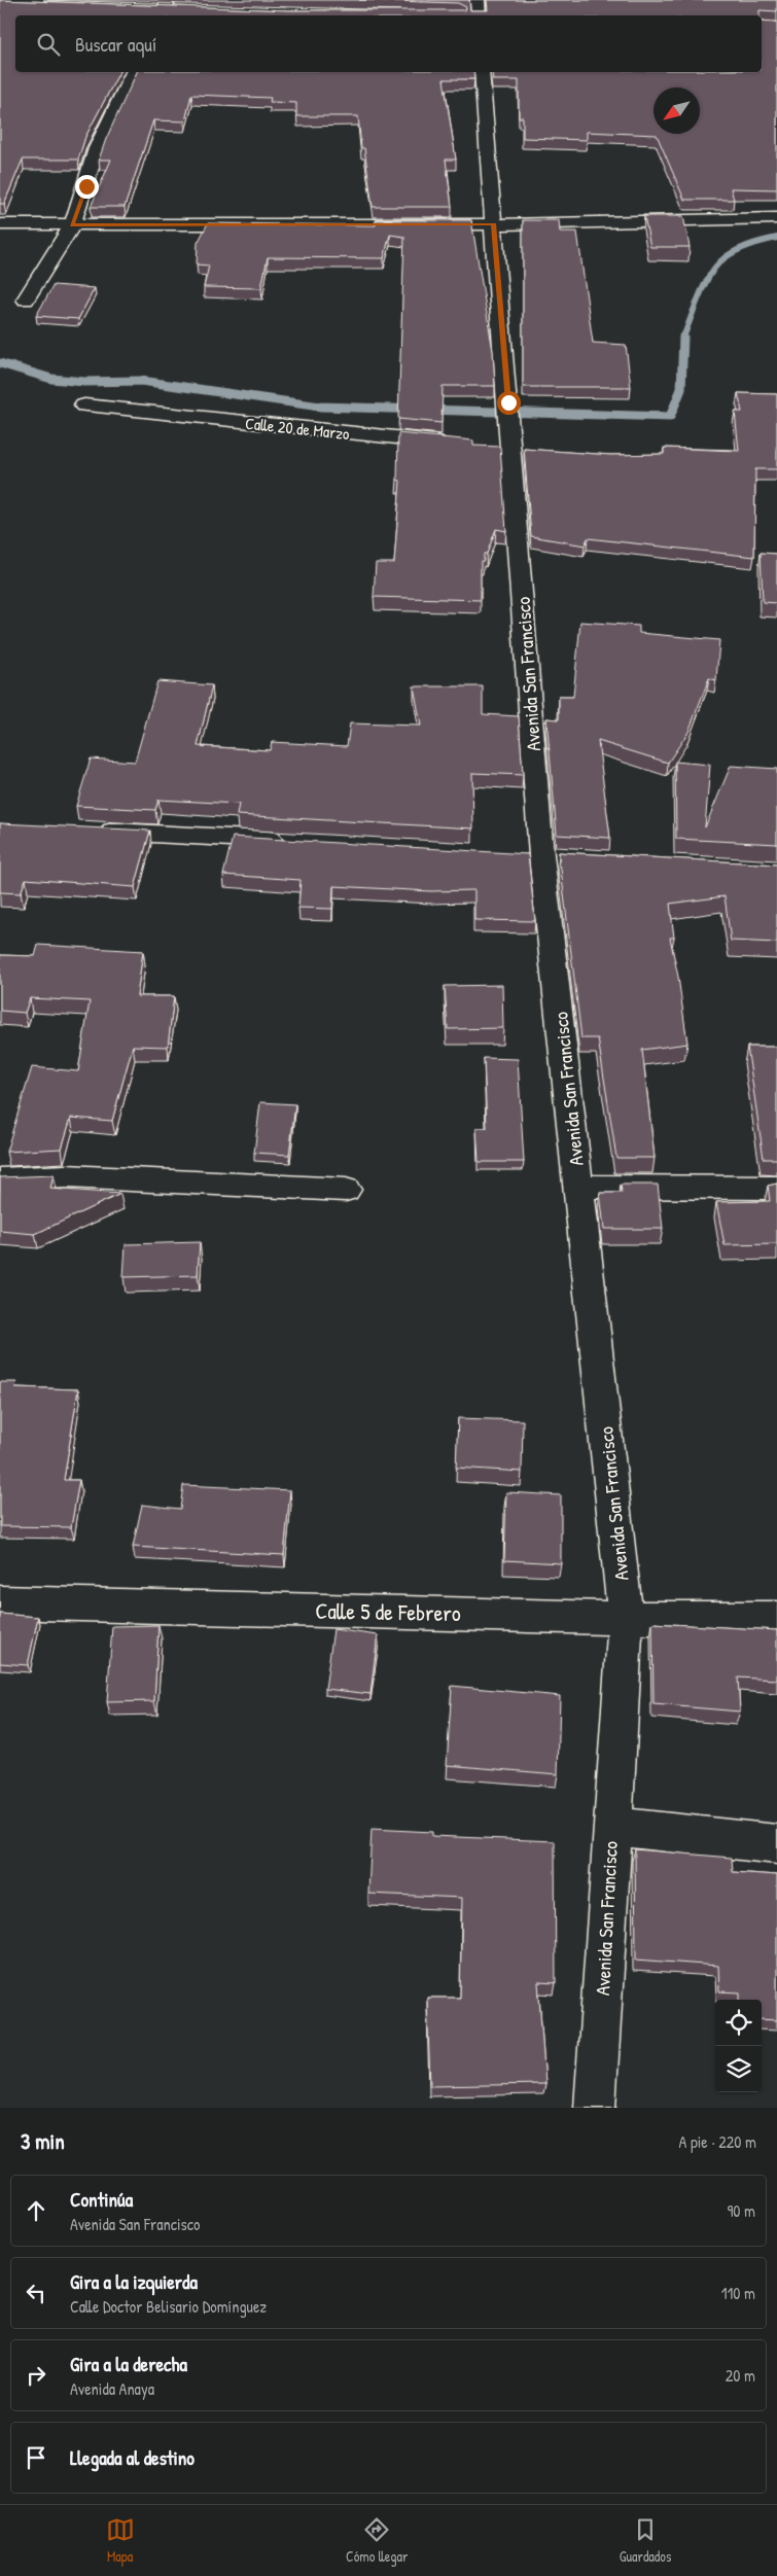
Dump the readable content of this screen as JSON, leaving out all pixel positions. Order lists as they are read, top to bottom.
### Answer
{
  "streets": {
    "street": ["Calle 20 de Marzo", "Avenida San Francisco", "Calle 5 de Febrero"]
  },
  "crossings": [
    ["Avenida San Francisco", "Calle 5 de Febrero"]
  ],
  "north": "bottom left",
  "page": {
    "search": "Buscar aquí",
    "heading": ["3 min", "A pie · 220 m"],
    "list": [
      ["Continúa", "Avenida San Francisco", "90 m"],
      ["Gira a la izquierda", "Calle Doctor Belisario Domínguez", "110 m"],
      ["Gira a la derecha", "Avenida Anaya", "20 m"],
      "Llegada al destino"
    ],
    "nav": ["Mapa", "Cómo llegar", "Guardados"]
  }
}
